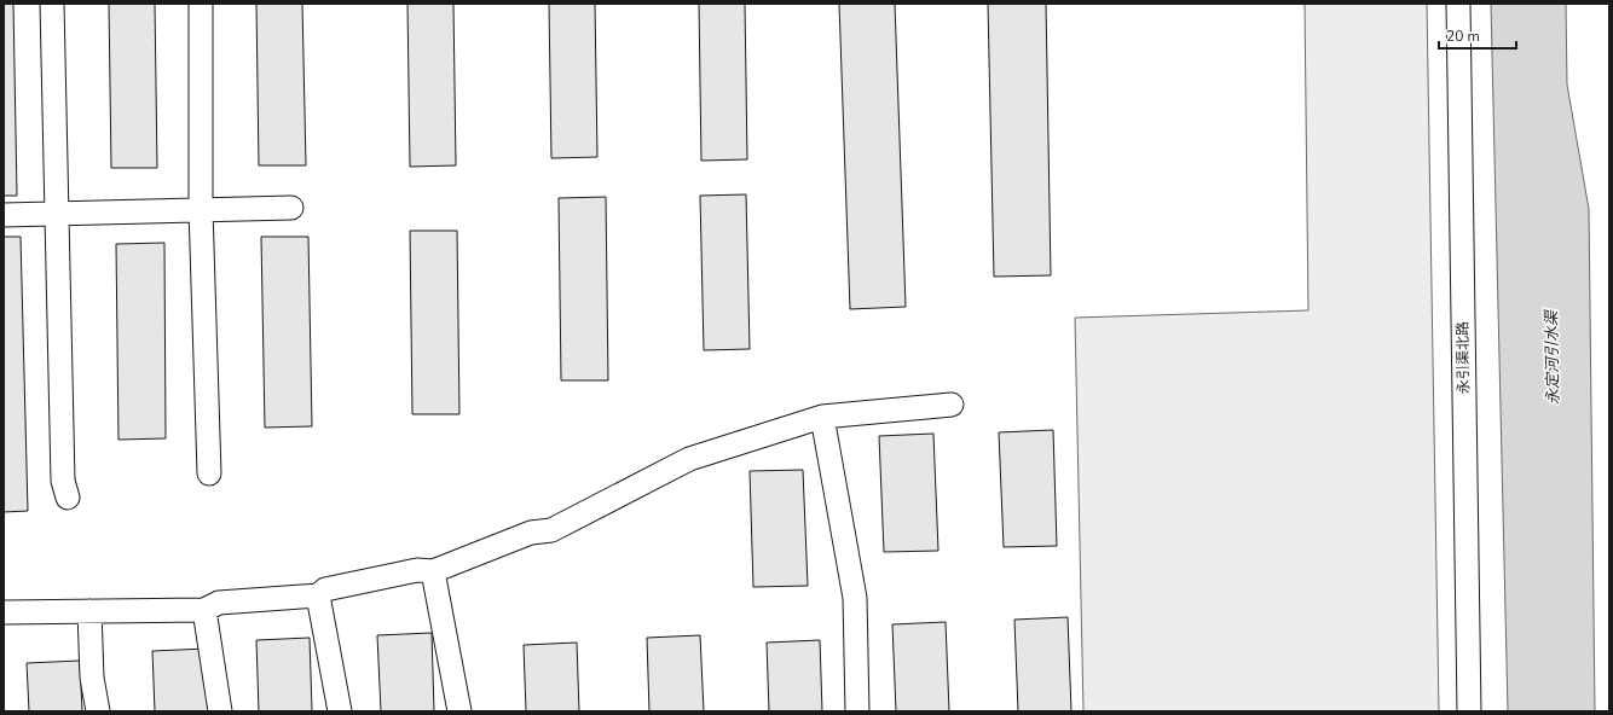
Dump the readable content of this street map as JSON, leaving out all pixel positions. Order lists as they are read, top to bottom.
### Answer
{
  "streets": {
    "street": ["永引渠北路"]
  },
  "water": ["永定河引水渠"],
  "scale_bar": "20 m"
}
